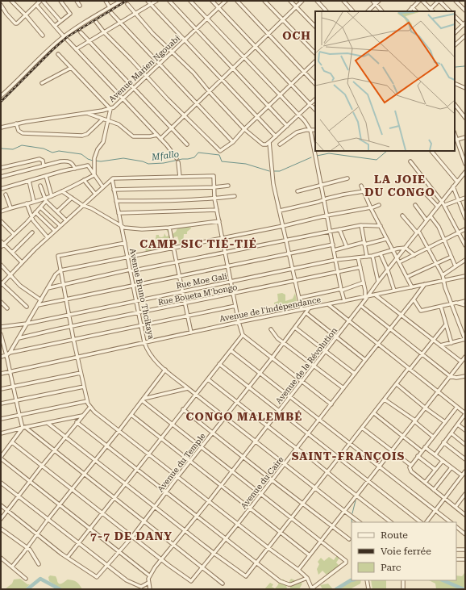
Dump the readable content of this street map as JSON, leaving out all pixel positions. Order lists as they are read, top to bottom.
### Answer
{
  "streets": {
    "street": [
      "Avenue Marien Ngouabi",
      "Rue Moe Gali",
      "Avenue Bruno Thcikaya",
      "Rue Boueta M'bongo",
      "Avenue de l'indépendance",
      "Avenue de la Révolution",
      "Avenue du Temple",
      "Avenue du Caire"
    ]
  },
  "crossings": [
    ["Rue Moe Gali", "Avenue Bruno Thcikaya"],
    ["Rue Moe Gali", "Avenue de la Révolution"],
    ["Avenue Bruno Thcikaya", "Rue Boueta M'bongo"],
    ["Avenue Bruno Thcikaya", "Avenue de l'indépendance"],
    ["Avenue Bruno Thcikaya", "Avenue de la Révolution"],
    ["Avenue Bruno Thcikaya", "Avenue du Temple"],
    ["Avenue Bruno Thcikaya", "Avenue du Caire"],
    ["Avenue de l'indépendance", "Avenue de la Révolution"],
    ["Avenue de l'indépendance", "Avenue du Temple"],
    ["Avenue de l'indépendance", "Avenue du Caire"],
    ["Avenue de la Révolution", "Avenue du Caire"]
  ],
  "districts": [
    "OCH",
    "LA JOIE DU CONGO",
    "CAMP SIC TIÉ-TIÉ",
    "CONGO MALEMBÉ",
    "SAINT-FRANÇOIS",
    "7-7 DE DANY"
  ],
  "water": ["Mfallo"],
  "legend": ["Route", "Voie ferrée", "Parc"]
}
